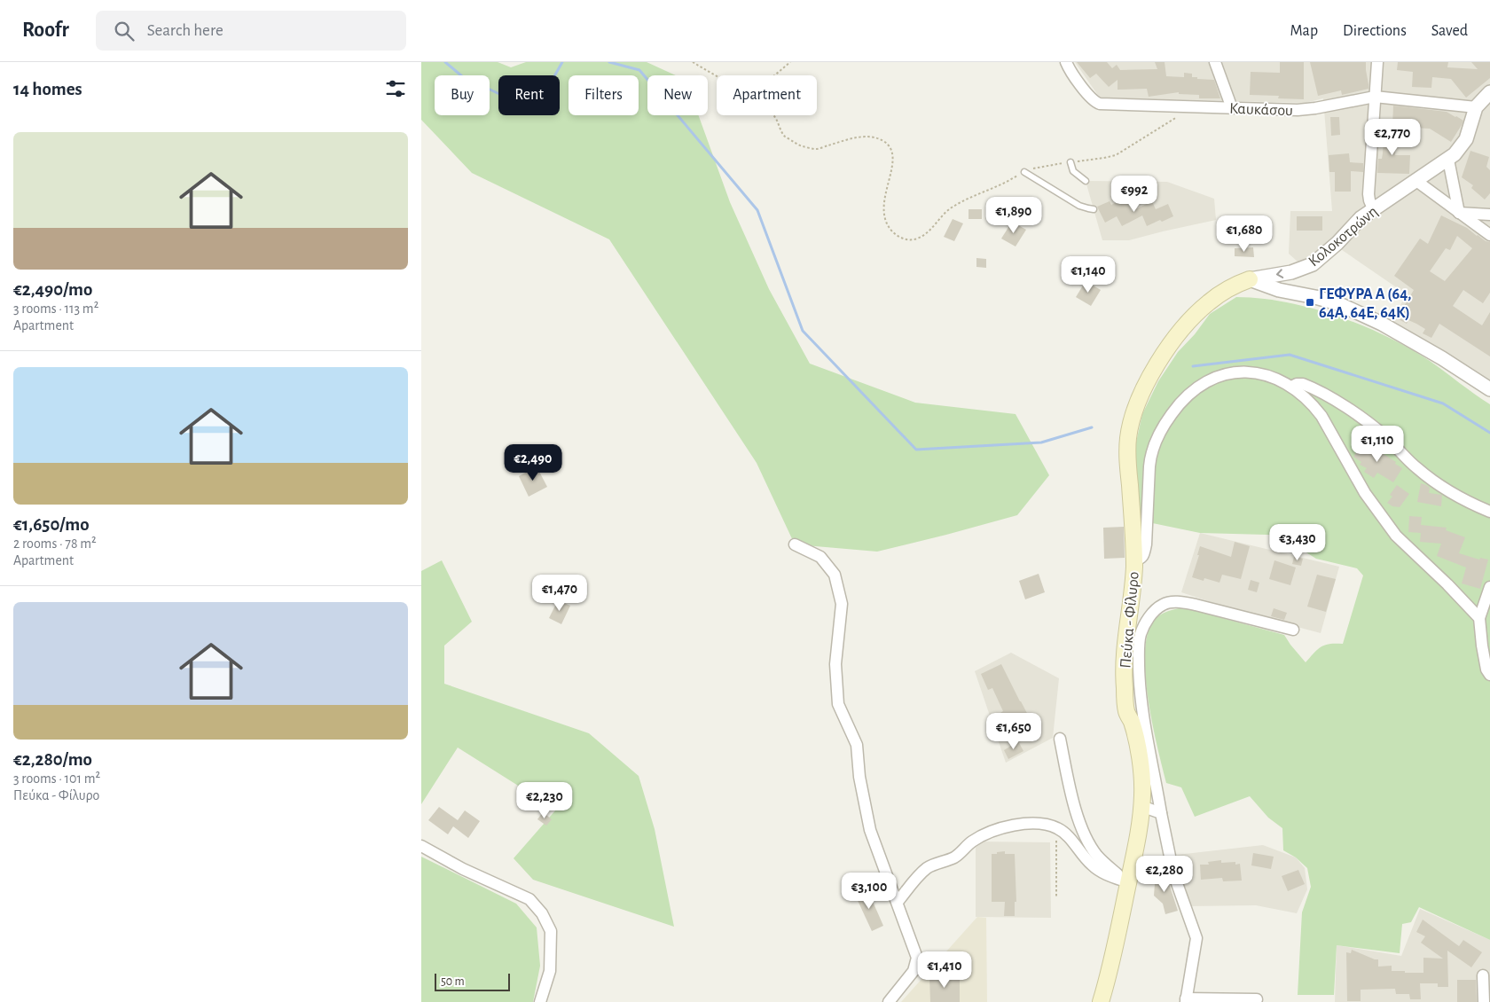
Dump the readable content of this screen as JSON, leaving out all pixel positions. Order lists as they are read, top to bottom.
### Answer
{
  "streets": {
    "main road": ["Πεύκα - Φίλυρο"],
    "street": ["Καυκάσου", "Κολοκοτρώνη"]
  },
  "crossings": [
    ["Καυκάσου", "Κολοκοτρώνη"],
    ["Κολοκοτρώνη", "Πεύκα - Φίλυρο"]
  ],
  "one_way": ["Κολοκοτρώνη"],
  "places": {
    "transit": ["ΓΕΦΥΡΑ A (64, 64Α, 64Ε, 64Κ)"]
  },
  "scale_bar": "50 m",
  "page": {
    "header": "Roofr",
    "search": "Search here",
    "nav": ["Map", "Directions", "Saved"],
    "heading": "14 homes",
    "chip": [
      "Buy",
      "Rent",
      "Filters",
      "New",
      "Apartment"
    ],
    "list": [
      {
        "name": "€2,490/mo",
        "note": "3 rooms · 113 m² · Apartment"
      },
      {
        "name": "€1,650/mo",
        "note": "2 rooms · 78 m² · Apartment"
      },
      {
        "name": "€2,280/mo",
        "note": "3 rooms · 101 m² · Πεύκα - Φίλυρο"
      }
    ],
    "price": [
      "€2,770",
      "€992",
      "€1,890",
      "€1,680",
      "€1,140",
      "€1,110",
      "€2,490",
      "€3,430",
      "€1,470",
      "€1,650",
      "€2,230",
      "€2,280",
      "€3,100",
      "€1,410"
    ],
    "scale": "50 m"
  }
}
